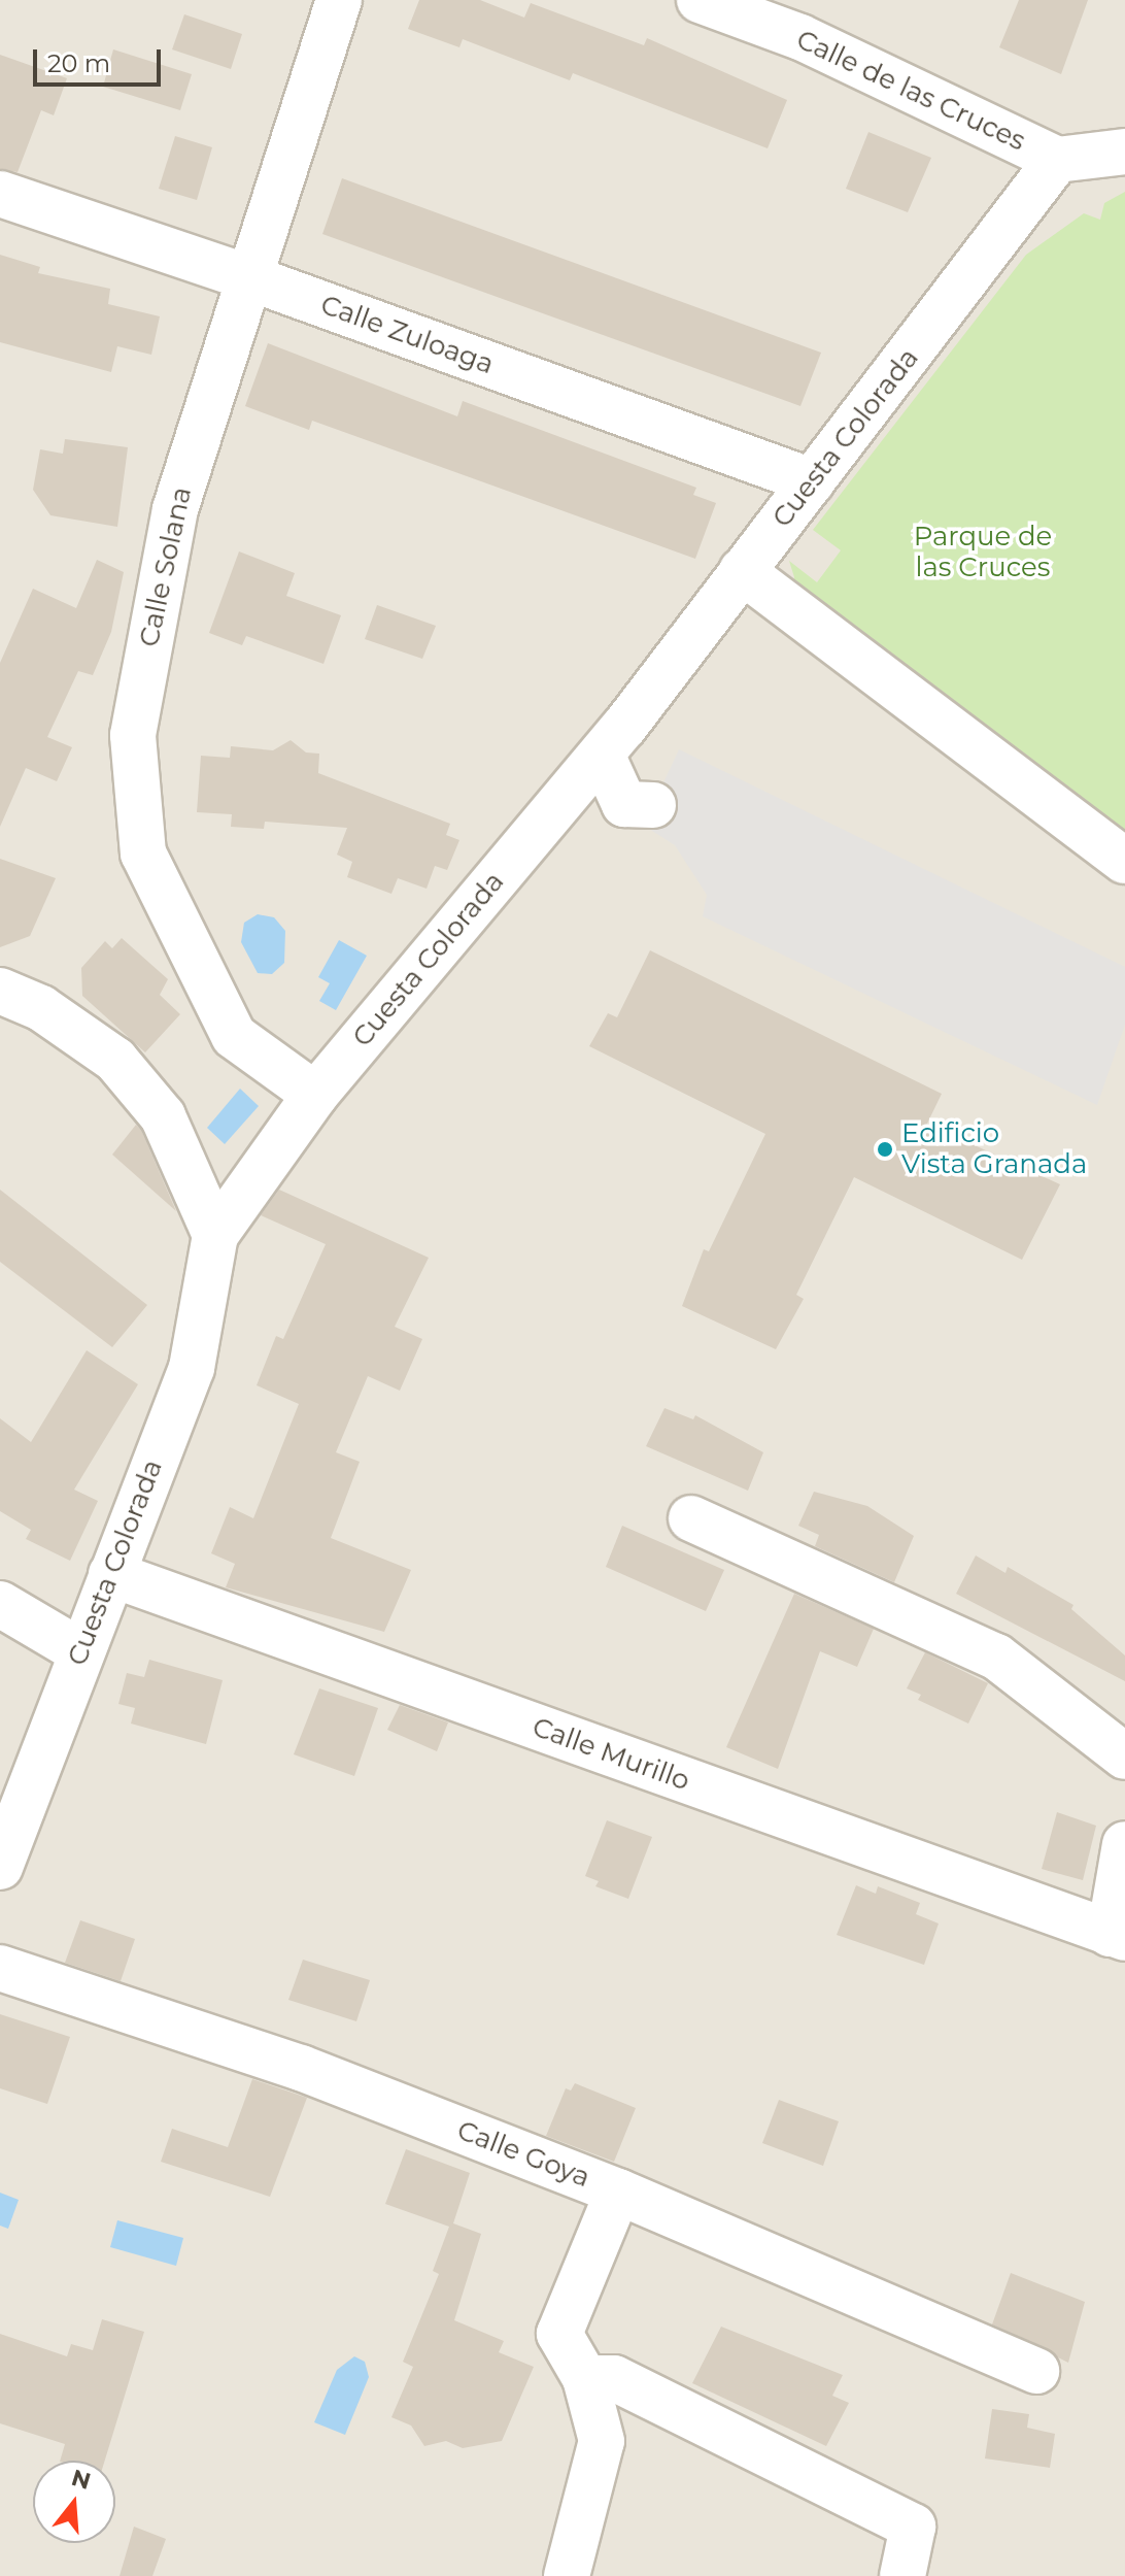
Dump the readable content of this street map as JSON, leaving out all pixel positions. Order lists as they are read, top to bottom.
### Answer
{
  "streets": {
    "street": [
      "Calle de las Cruces",
      "Calle Zuloaga",
      "Cuesta Colorada",
      "Calle Solana",
      "Calle Murillo",
      "Calle Goya"
    ]
  },
  "crossings": [
    ["Calle de las Cruces", "Cuesta Colorada"],
    ["Calle Zuloaga", "Cuesta Colorada"],
    ["Calle Zuloaga", "Calle Solana"],
    ["Cuesta Colorada", "Calle Solana"],
    ["Cuesta Colorada", "Calle Murillo"]
  ],
  "parks": ["Parque de las Cruces"],
  "places": ["Edificio Vista Granada"],
  "scale_bar": "20 m",
  "north": "top"
}
